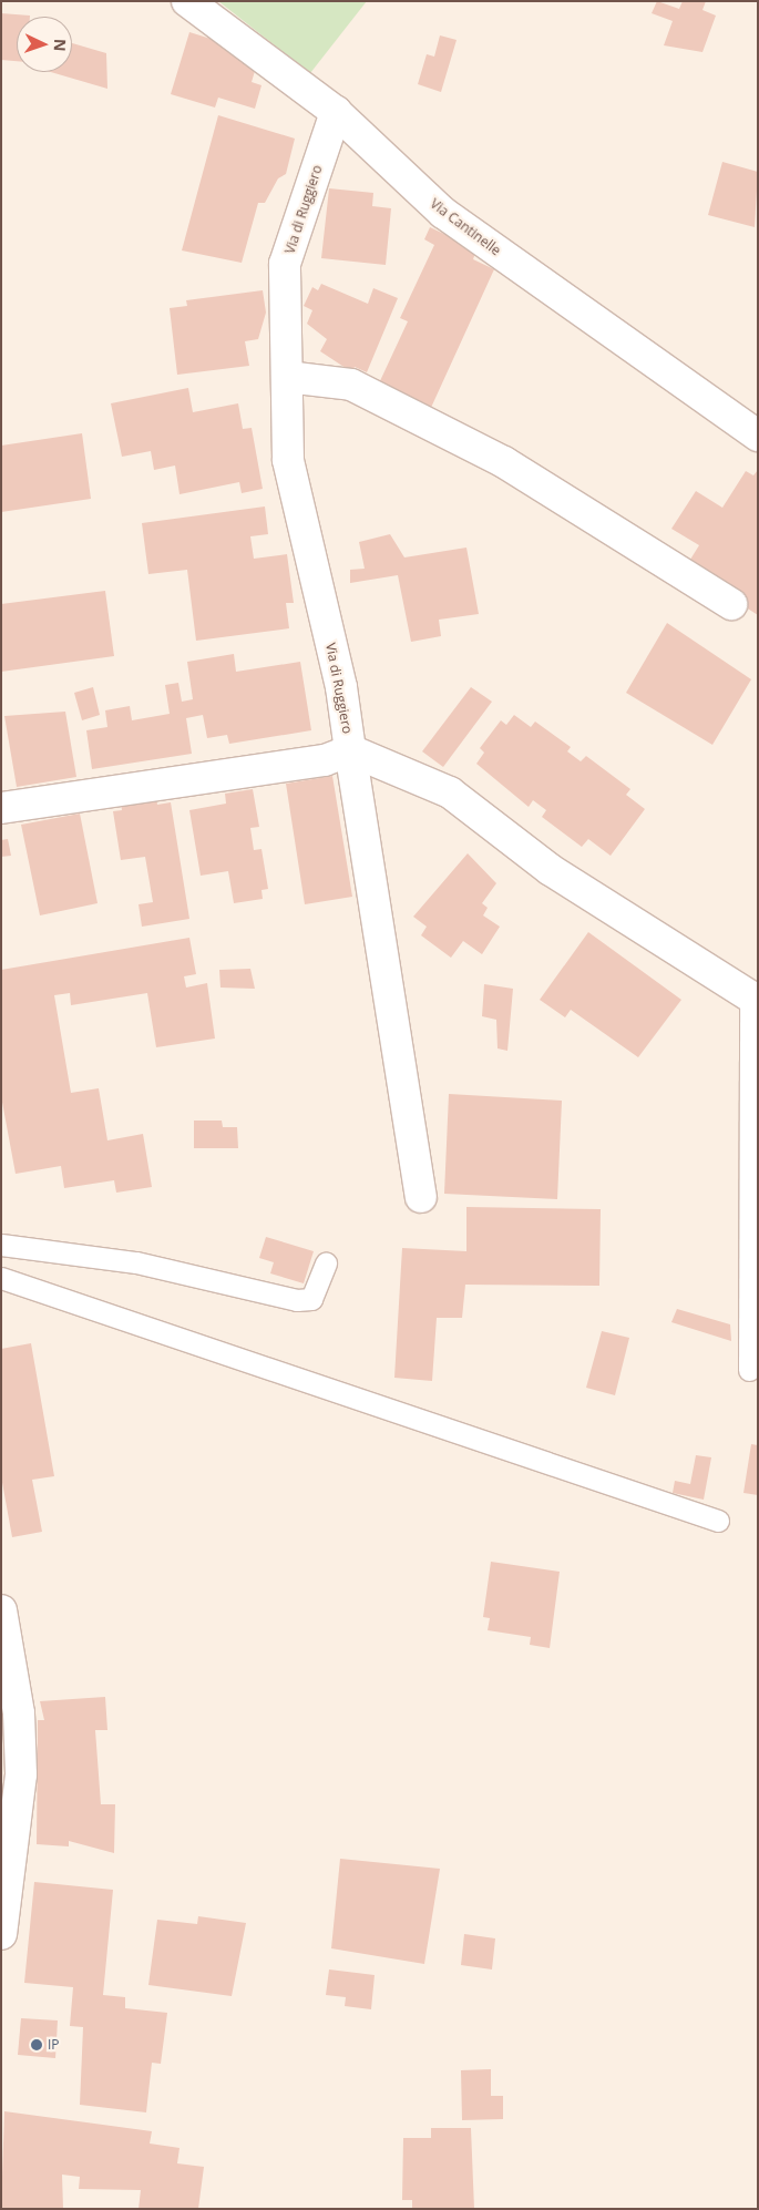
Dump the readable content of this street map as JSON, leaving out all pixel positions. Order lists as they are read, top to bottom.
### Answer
{
  "streets": {
    "street": ["Via di Ruggiero", "Via Cantinelle"]
  },
  "crossings": [
    ["Via di Ruggiero", "Via Cantinelle"]
  ],
  "places": ["IP"],
  "north": "right"
}
